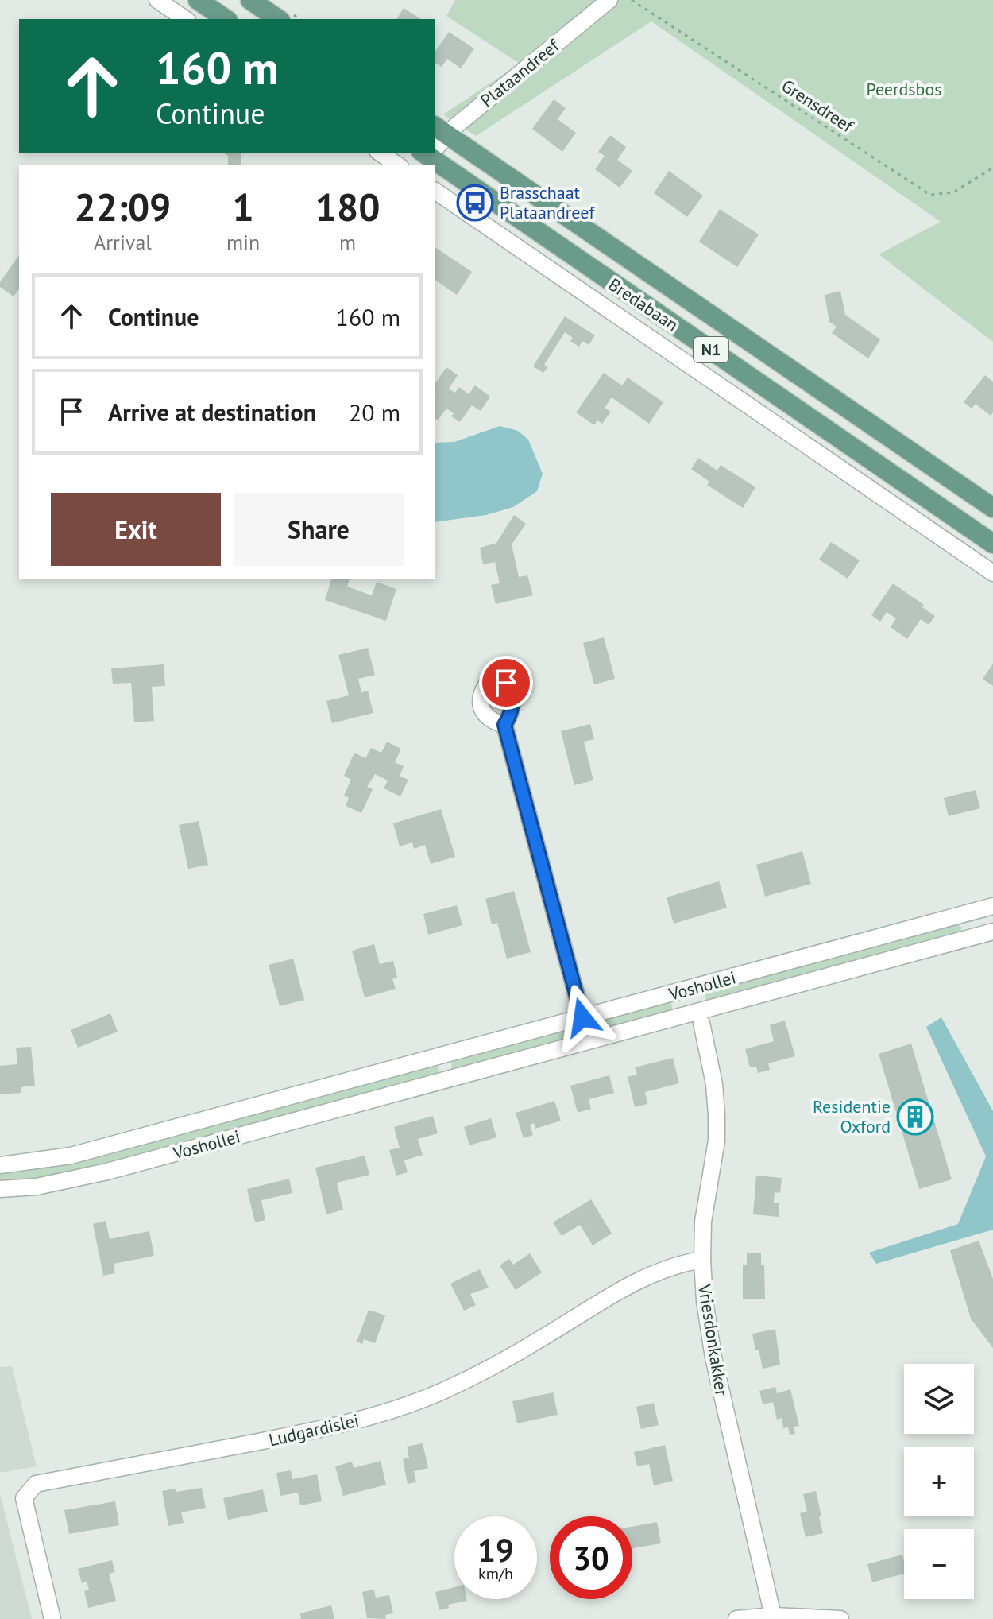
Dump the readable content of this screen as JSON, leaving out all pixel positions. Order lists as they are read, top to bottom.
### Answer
{
  "streets": {
    "main road": ["Bredabaan", "N1"],
    "street": [
      "Plataandreef",
      "Voshollei",
      "Vriesdonkakker",
      "Ludgardislei"
    ],
    "path": ["Grensdreef"]
  },
  "crossings": [
    ["Plataandreef", "Bredabaan"],
    ["Vriesdonkakker", "Ludgardislei"]
  ],
  "parks": ["Peerdsbos"],
  "places": {
    "bus stop": ["Brasschaat Plataandreef"],
    "building": ["Residentie Oxford"]
  },
  "page": {
    "turn": ["160 m", "Continue"],
    "eta": [
      "22:09",
      "Arrival",
      "1",
      "min",
      "180",
      "m"
    ],
    "list": [
      {
        "name": "Continue",
        "value": "160 m"
      },
      {
        "name": "Arrive at destination",
        "value": "20 m"
      }
    ],
    "buttons": ["Exit", "Share"],
    "map_buttons": ["+", "−"],
    "speed": "19 km/h",
    "limit": "30"
  }
}
